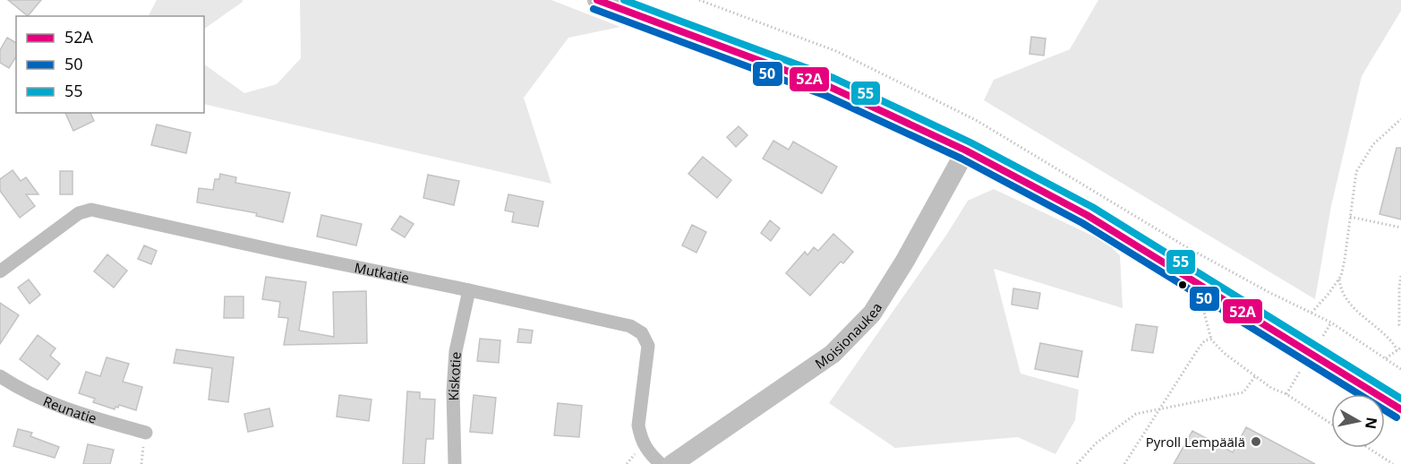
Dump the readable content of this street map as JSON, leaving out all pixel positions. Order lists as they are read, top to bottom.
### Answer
{
  "streets": {
    "main road": ["Moisionaukea"],
    "street": ["Mutkatie", "Kiskotie", "Reunatie"]
  },
  "crossings": [
    ["Mutkatie", "Kiskotie"]
  ],
  "places": ["Pyroll Lempäälä"],
  "lines": ["transit line 52A", "transit line 55", "transit line 50"],
  "legend": ["52A", "50", "55"],
  "north": "right"
}
